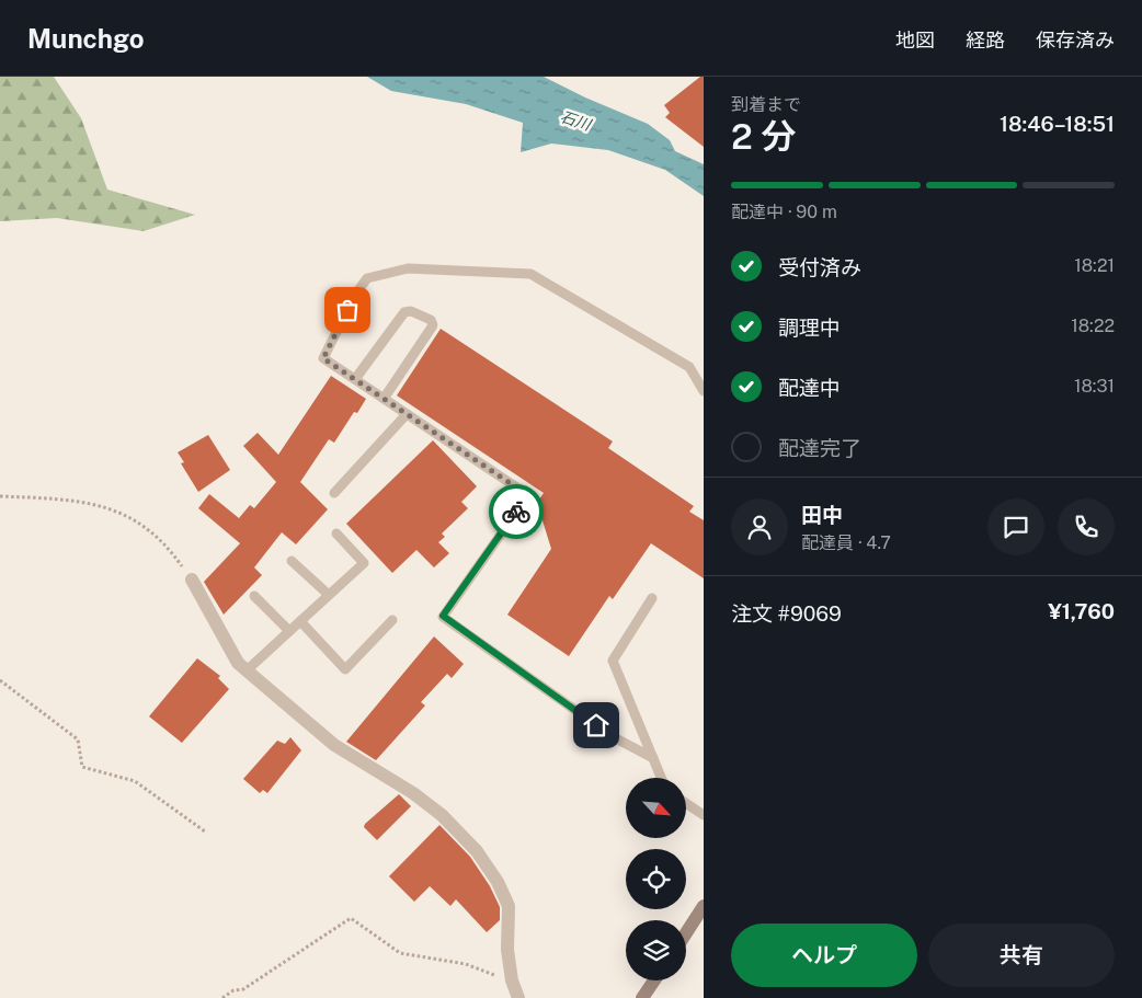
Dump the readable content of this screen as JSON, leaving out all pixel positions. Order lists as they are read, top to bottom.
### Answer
{
  "water": ["石川"],
  "north": "bottom right",
  "page": {
    "header": "Munchgo",
    "nav": ["地図", "経路", "保存済み"],
    "heading": ["2 分", "到着まで", "18:46–18:51"],
    "panel": [
      "田中",
      "配達員 · 4.7",
      "注文 #9069",
      "¥1,760"
    ],
    "bar": "配達中 · 90 m",
    "list": [
      ["受付済み", "18:21"],
      ["調理中", "18:22"],
      ["配達中", "18:31"],
      "配達完了"
    ],
    "buttons": ["ヘルプ", "共有"]
  }
}
